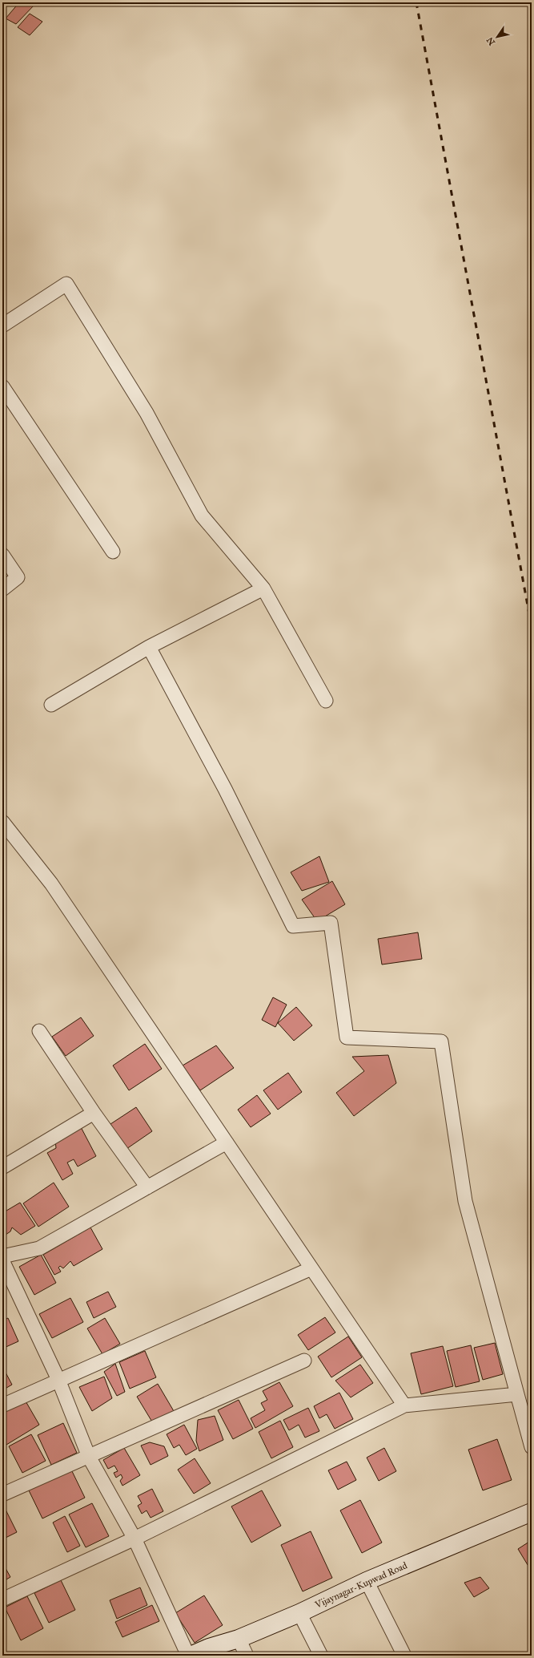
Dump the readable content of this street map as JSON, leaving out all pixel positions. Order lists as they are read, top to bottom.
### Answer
{
  "streets": {
    "street": ["Vijaynagar-Kupwad Road"]
  },
  "north": "bottom left"
}
